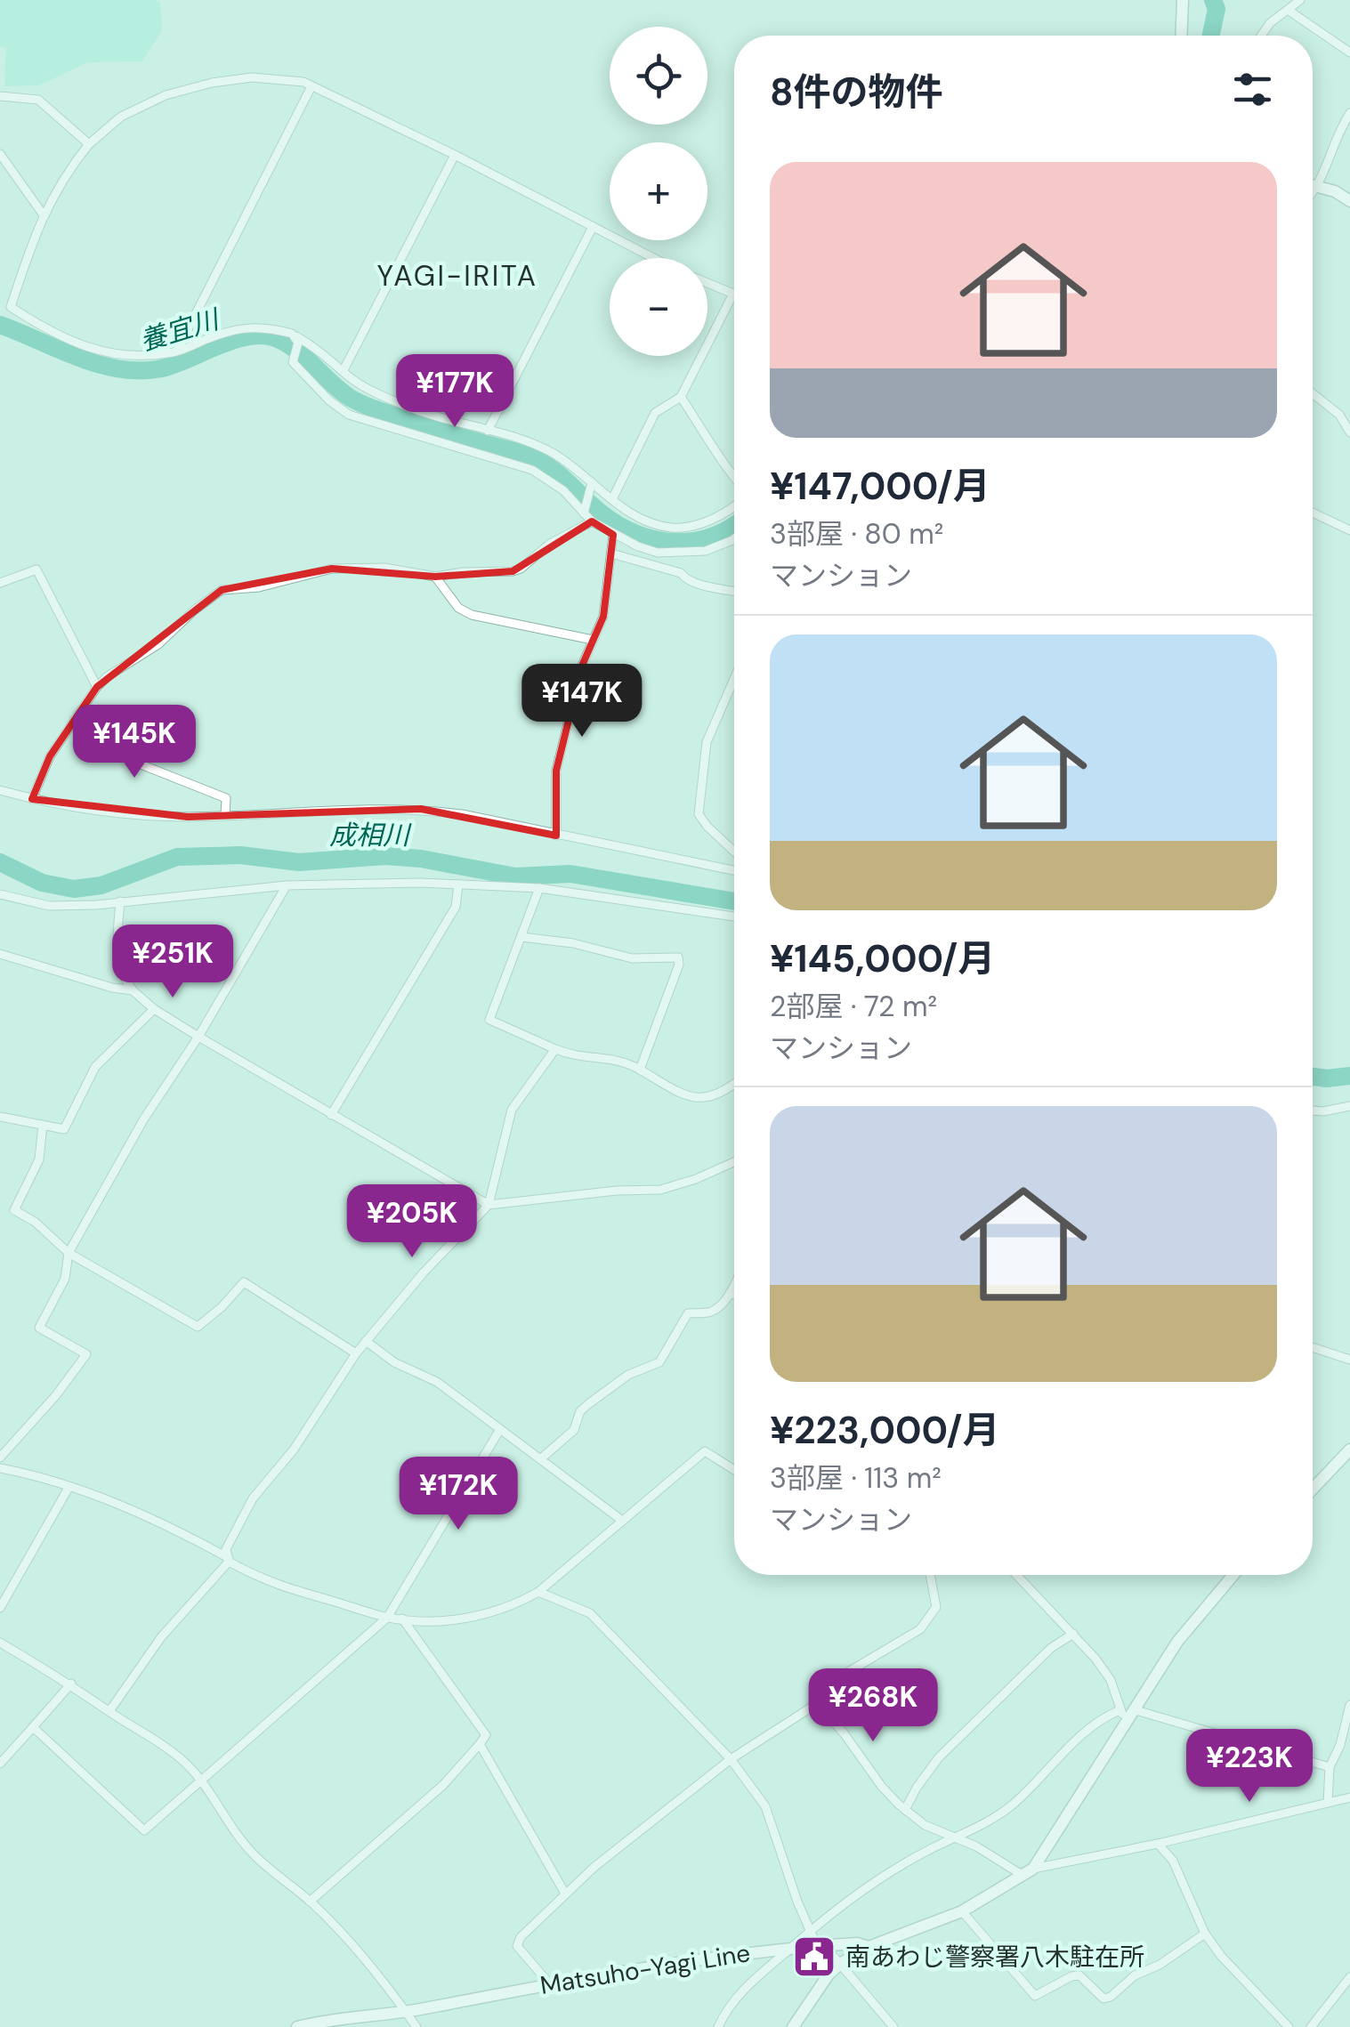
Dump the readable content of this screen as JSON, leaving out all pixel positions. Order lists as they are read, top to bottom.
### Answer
{
  "streets": {
    "main road": ["Matsuho-Yagi Line"]
  },
  "districts": ["YAGI-IRITA"],
  "water": ["養宜川", "成相川"],
  "places": {
    "public building": ["南あわじ警察署八木駐在所"]
  },
  "page": {
    "map_buttons": ["+", "−"],
    "heading": "8件の物件",
    "list": [
      {
        "name": "¥147,000/月",
        "note": "3部屋 · 80 m² · マンション"
      },
      {
        "name": "¥145,000/月",
        "note": "2部屋 · 72 m² · マンション"
      },
      {
        "name": "¥223,000/月",
        "note": "3部屋 · 113 m² · マンション"
      }
    ],
    "price": [
      "¥177K",
      "¥147K",
      "¥145K",
      "¥251K",
      "¥205K",
      "¥172K",
      "¥268K",
      "¥223K"
    ]
  }
}
